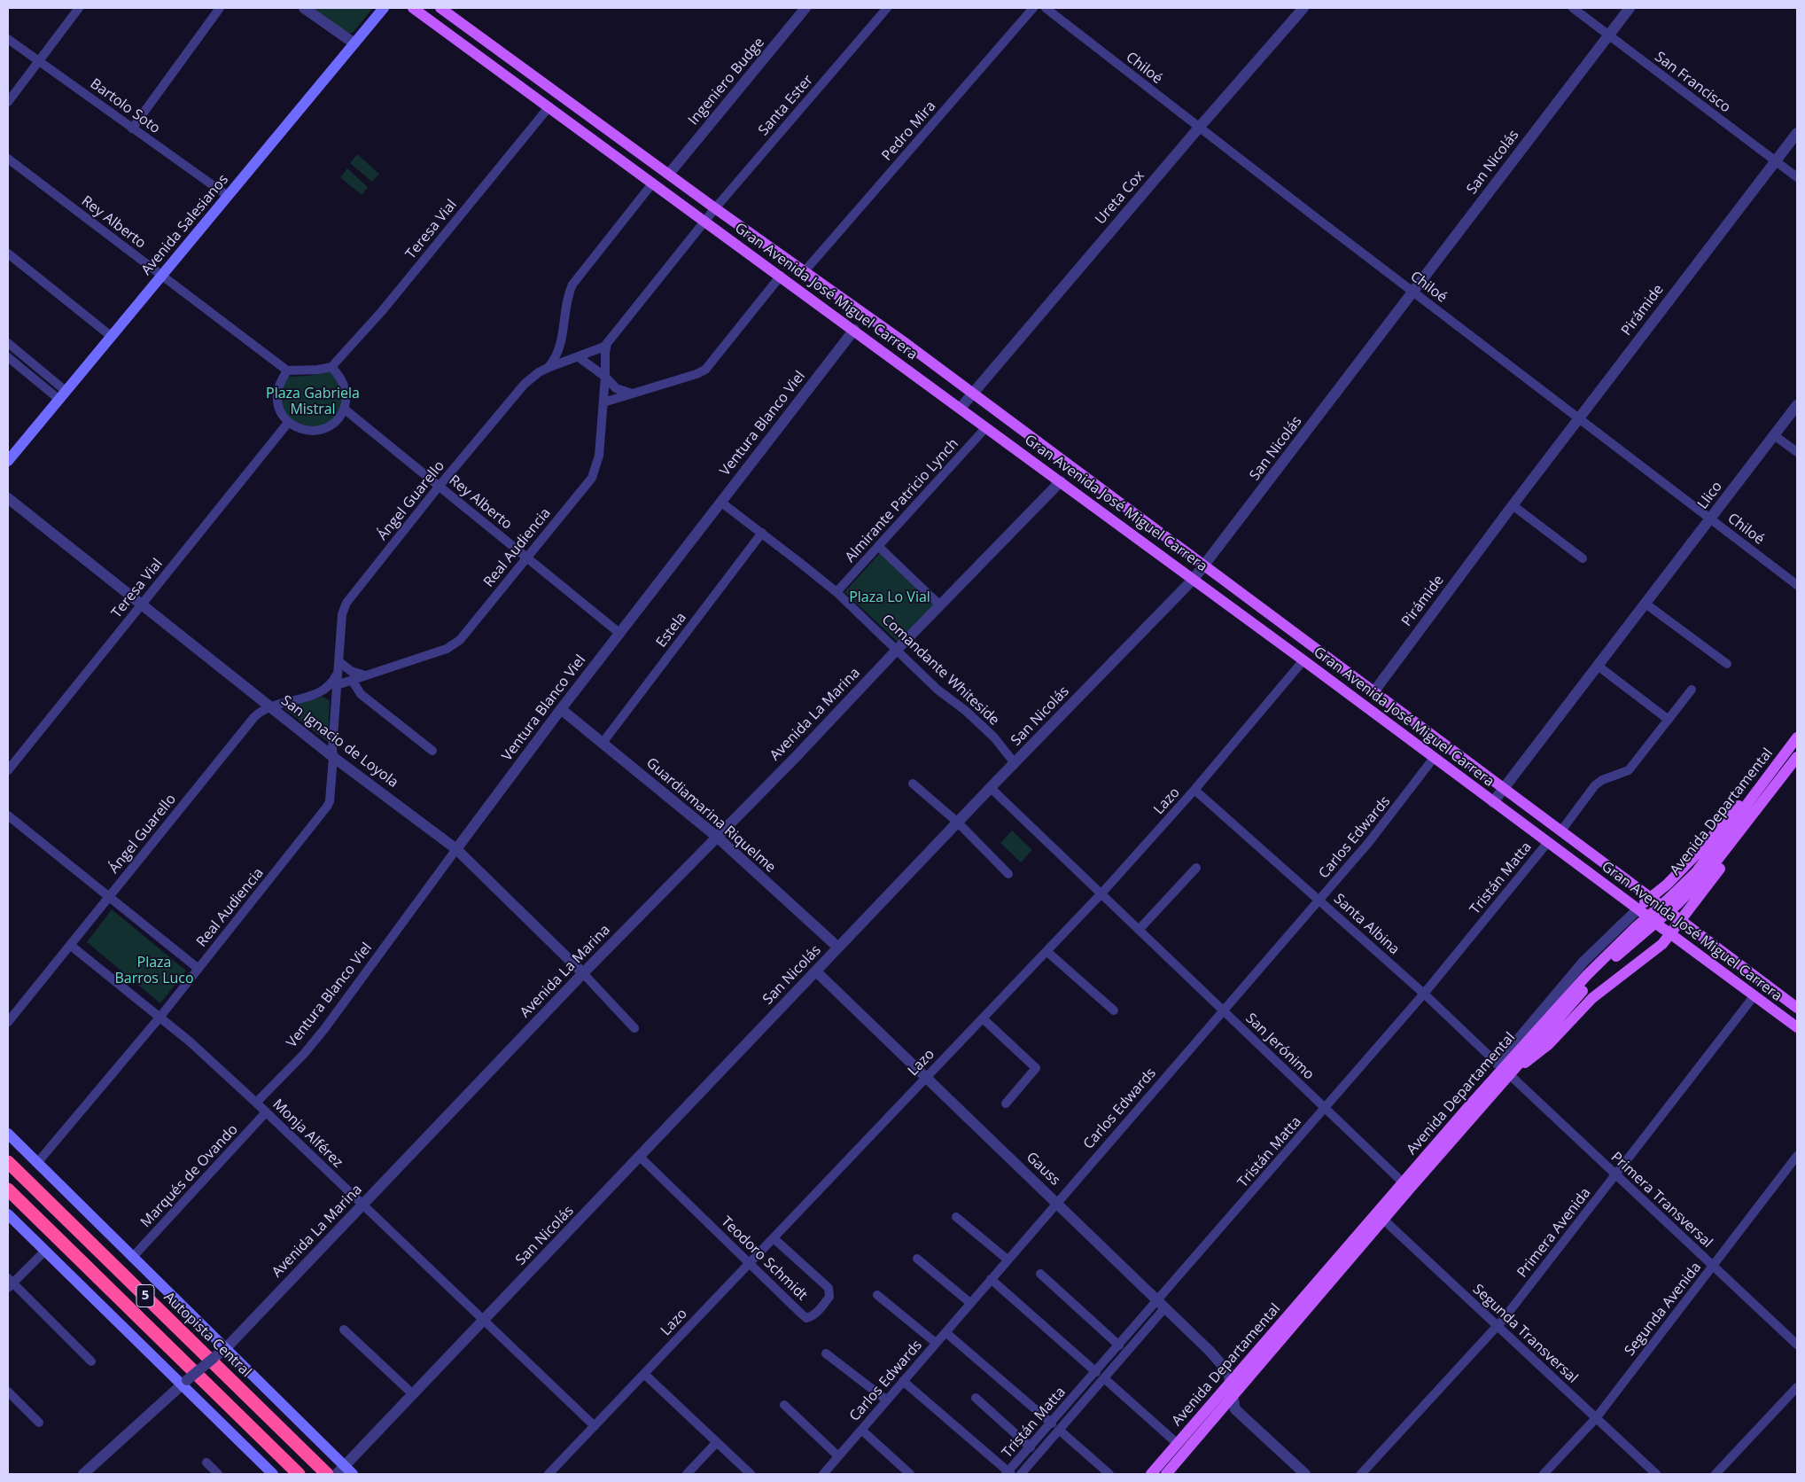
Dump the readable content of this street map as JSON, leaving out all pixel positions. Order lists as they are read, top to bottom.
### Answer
{
  "streets": {
    "highway": ["5", "Autopista Central"],
    "main road": ["Avenida Salesianos", "Gran Avenida José Miguel Carrera", "Avenida Departamental"],
    "street": [
      "Chiloé",
      "Ingeniero Budge",
      "San Francisco",
      "Santa Ester",
      "Bartolo Soto",
      "Pedro Mira",
      "San Nicolás",
      "Ureta Cox",
      "Rey Alberto",
      "Teresa Vial",
      "Pirámide",
      "Ventura Blanco Viel",
      "Llico",
      "Ángel Guarello",
      "Almirante Patricio Lynch",
      "Real Audiencia",
      "Estela",
      "Comandante Whiteside",
      "Avenida La Marina",
      "San Ignacio de Loyola",
      "Lazo",
      "Guardiamarina Riquelme",
      "Carlos Edwards",
      "Tristán Matta",
      "Santa Albina",
      "San Jerónimo",
      "Monja Alférez",
      "Gauss",
      "Marqués de Ovando",
      "Primera Transversal",
      "Primera Avenida",
      "Teodoro Schmidt",
      "Segunda Avenida",
      "Segunda Transversal"
    ]
  },
  "crossings": [
    ["Chiloé", "San Nicolás"],
    ["Chiloé", "Ureta Cox"],
    ["Chiloé", "Pirámide"],
    ["Chiloé", "Llico"],
    ["Ingeniero Budge", "Gran Avenida José Miguel Carrera"],
    ["San Francisco", "San Nicolás"],
    ["San Francisco", "Pirámide"],
    ["Santa Ester", "Gran Avenida José Miguel Carrera"],
    ["Santa Ester", "Ángel Guarello"],
    ["Santa Ester", "Real Audiencia"],
    ["Bartolo Soto", "Avenida Salesianos"],
    ["Pedro Mira", "Gran Avenida José Miguel Carrera"],
    ["San Nicolás", "Gran Avenida José Miguel Carrera"],
    ["San Nicolás", "Comandante Whiteside"],
    ["San Nicolás", "Guardiamarina Riquelme"],
    ["San Nicolás", "San Jerónimo"],
    ["San Nicolás", "Monja Alférez"],
    ["San Nicolás", "Gauss"],
    ["San Nicolás", "Teodoro Schmidt"],
    ["Ureta Cox", "Gran Avenida José Miguel Carrera"],
    ["Rey Alberto", "Avenida Salesianos"],
    ["Rey Alberto", "Teresa Vial"],
    ["Rey Alberto", "Ventura Blanco Viel"],
    ["Rey Alberto", "Ángel Guarello"],
    ["Rey Alberto", "Real Audiencia"],
    ["Teresa Vial", "Gran Avenida José Miguel Carrera"],
    ["Teresa Vial", "San Ignacio de Loyola"],
    ["Gran Avenida José Miguel Carrera", "Pirámide"],
    ["Gran Avenida José Miguel Carrera", "Ventura Blanco Viel"],
    ["Gran Avenida José Miguel Carrera", "Llico"],
    ["Gran Avenida José Miguel Carrera", "Ángel Guarello"],
    ["Gran Avenida José Miguel Carrera", "Almirante Patricio Lynch"],
    ["Gran Avenida José Miguel Carrera", "Avenida La Marina"],
    ["Gran Avenida José Miguel Carrera", "Lazo"],
    ["Gran Avenida José Miguel Carrera", "Avenida Departamental"],
    ["Gran Avenida José Miguel Carrera", "Carlos Edwards"],
    ["Gran Avenida José Miguel Carrera", "Tristán Matta"],
    ["Gran Avenida José Miguel Carrera", "Primera Avenida"],
    ["Ventura Blanco Viel", "Comandante Whiteside"],
    ["Ventura Blanco Viel", "San Ignacio de Loyola"],
    ["Ventura Blanco Viel", "Guardiamarina Riquelme"],
    ["Ventura Blanco Viel", "Monja Alférez"],
    ["Ángel Guarello", "Real Audiencia"],
    ["Ángel Guarello", "San Ignacio de Loyola"],
    ["Ángel Guarello", "Monja Alférez"],
    ["Almirante Patricio Lynch", "Comandante Whiteside"],
    ["Real Audiencia", "San Ignacio de Loyola"],
    ["Real Audiencia", "Monja Alférez"],
    ["Estela", "Comandante Whiteside"],
    ["Estela", "Guardiamarina Riquelme"],
    ["Comandante Whiteside", "Avenida La Marina"],
    ["Avenida La Marina", "San Ignacio de Loyola"],
    ["Avenida La Marina", "Guardiamarina Riquelme"],
    ["Avenida La Marina", "Monja Alférez"],
    ["Lazo", "Santa Albina"],
    ["Lazo", "San Jerónimo"],
    ["Lazo", "Monja Alférez"],
    ["Lazo", "Gauss"],
    ["Lazo", "Teodoro Schmidt"],
    ["Avenida Departamental", "Santa Albina"],
    ["Avenida Departamental", "San Jerónimo"],
    ["Avenida Departamental", "Gauss"],
    ["Avenida Departamental", "Primera Transversal"],
    ["Avenida Departamental", "Segunda Transversal"],
    ["Carlos Edwards", "Santa Albina"],
    ["Carlos Edwards", "San Jerónimo"],
    ["Carlos Edwards", "Gauss"],
    ["Tristán Matta", "Santa Albina"],
    ["Tristán Matta", "San Jerónimo"],
    ["Tristán Matta", "Gauss"],
    ["Monja Alférez", "Marqués de Ovando"],
    ["Primera Transversal", "Primera Avenida"],
    ["Primera Transversal", "Segunda Avenida"],
    ["Primera Avenida", "Segunda Transversal"],
    ["Segunda Avenida", "Segunda Transversal"]
  ],
  "parks": ["Plaza Gabriela Mistral", "Plaza Lo Vial", "Plaza Barros Luco"]
}
